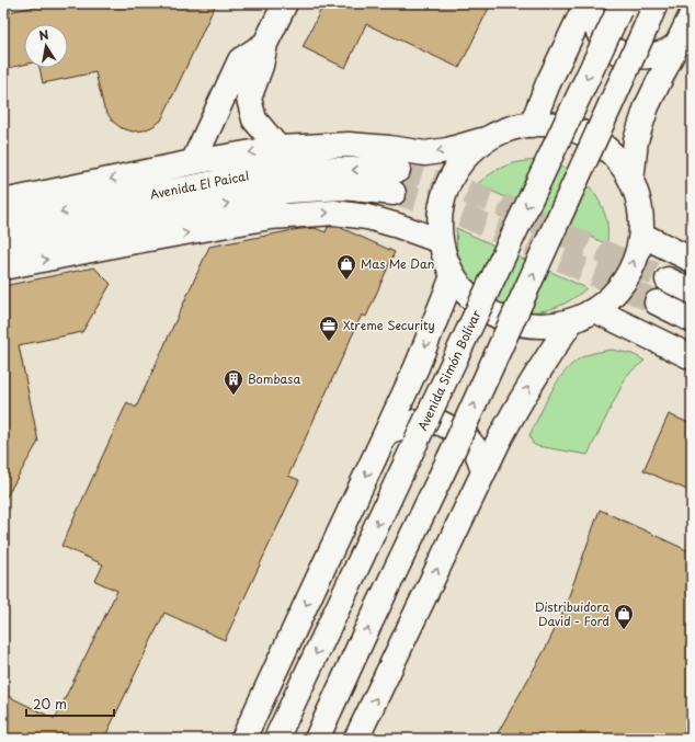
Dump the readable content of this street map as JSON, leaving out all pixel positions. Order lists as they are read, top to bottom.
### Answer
{
  "streets": {
    "main road": ["Avenida El Paical", "Avenida Simón Bolívar"]
  },
  "places": {
    "shop": ["Mas Me Dan", "Distribuidora David - Ford"],
    "office": ["Xtreme Security"],
    "building": ["Bombasa"]
  },
  "scale_bar": "20 m",
  "north": "top"
}
